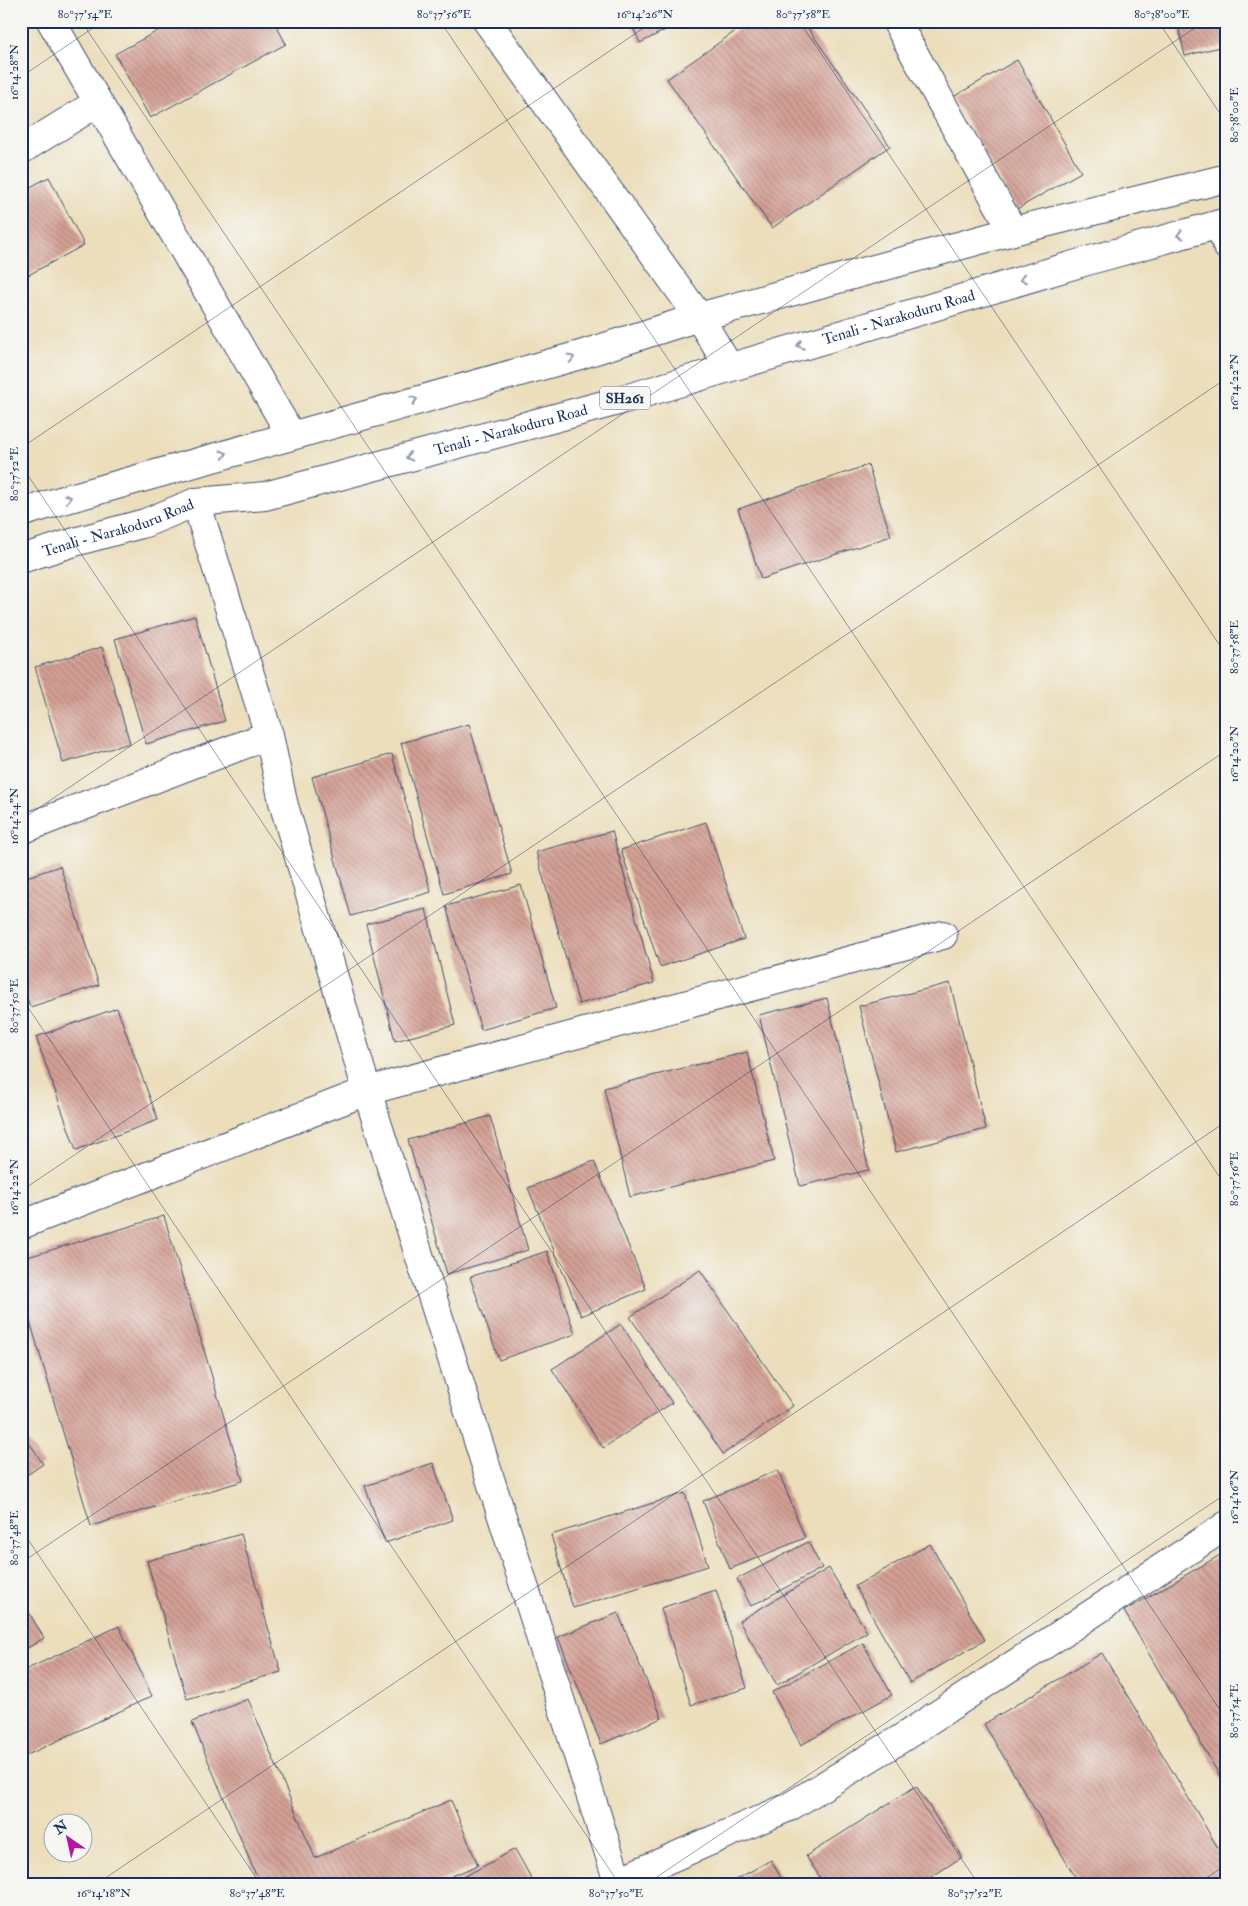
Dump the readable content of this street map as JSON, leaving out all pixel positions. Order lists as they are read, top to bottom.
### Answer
{
  "streets": {
    "street": ["Tenali - Narakoduru Road", "SH261"]
  },
  "north": "top left",
  "coordinates": [
    "80°37'54\"E",
    "80°37'56\"E",
    "16°14'26\"N",
    "80°37'58\"E",
    "80°38'00\"E",
    "16°14'28\"N",
    "16°14'22\"N",
    "80°37'52\"E",
    "16°14'20\"N",
    "16°14'24\"N",
    "80°37'50\"E",
    "16°14'16\"N",
    "80°37'48\"E",
    "16°14'18\"N"
  ]
}
